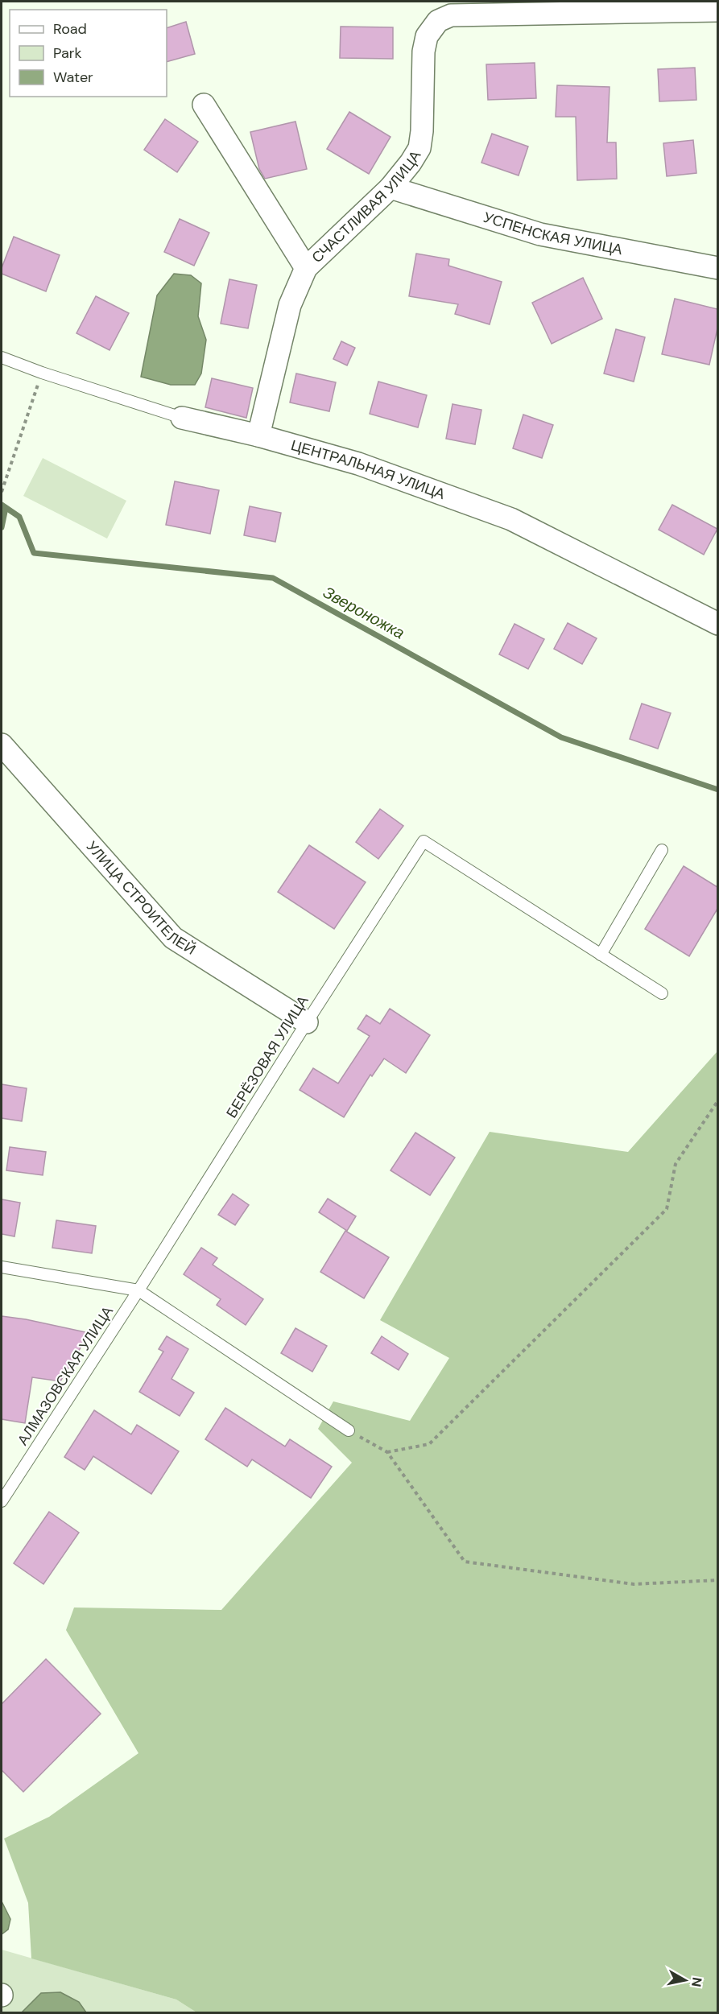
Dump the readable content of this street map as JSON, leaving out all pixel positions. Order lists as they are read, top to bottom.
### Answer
{
  "streets": {
    "street": [
      "СЧАСТЛИВАЯ УЛИЦА",
      "УСПЕНСКАЯ УЛИЦА",
      "ЦЕНТРАЛЬНАЯ УЛИЦА",
      "УЛИЦА СТРОИТЕЛЕЙ"
    ],
    "lane": ["БЕРЁЗОВАЯ УЛИЦА", "АЛМАЗОВСКАЯ УЛИЦА"]
  },
  "crossings": [
    ["СЧАСТЛИВАЯ УЛИЦА", "УСПЕНСКАЯ УЛИЦА"],
    ["СЧАСТЛИВАЯ УЛИЦА", "ЦЕНТРАЛЬНАЯ УЛИЦА"],
    ["УЛИЦА СТРОИТЕЛЕЙ", "БЕРЁЗОВАЯ УЛИЦА"],
    ["БЕРЁЗОВАЯ УЛИЦА", "АЛМАЗОВСКАЯ УЛИЦА"]
  ],
  "water": ["Звероножка"],
  "legend": ["Road", "Park", "Water"],
  "north": "right"
}
